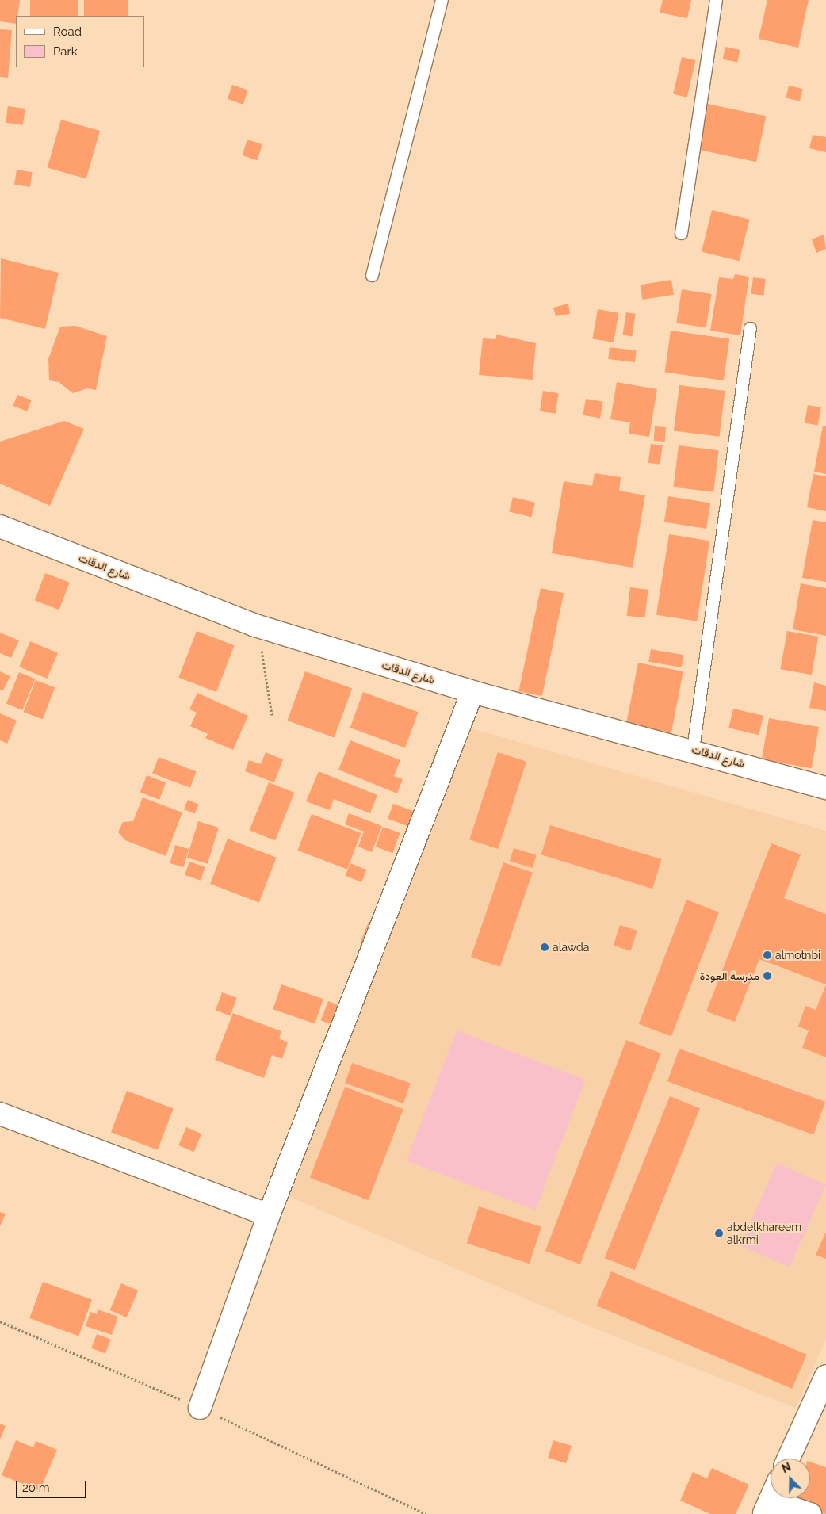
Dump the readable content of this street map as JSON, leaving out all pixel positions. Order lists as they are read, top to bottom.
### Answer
{
  "streets": {
    "street": ["شارع الدقات"]
  },
  "places": [
    "alawda",
    "almotnbi",
    "مدرسة العودة",
    "abdelkhareem alkrmi"
  ],
  "legend": ["Road", "Park"],
  "scale_bar": "20 m",
  "north": "top"
}
